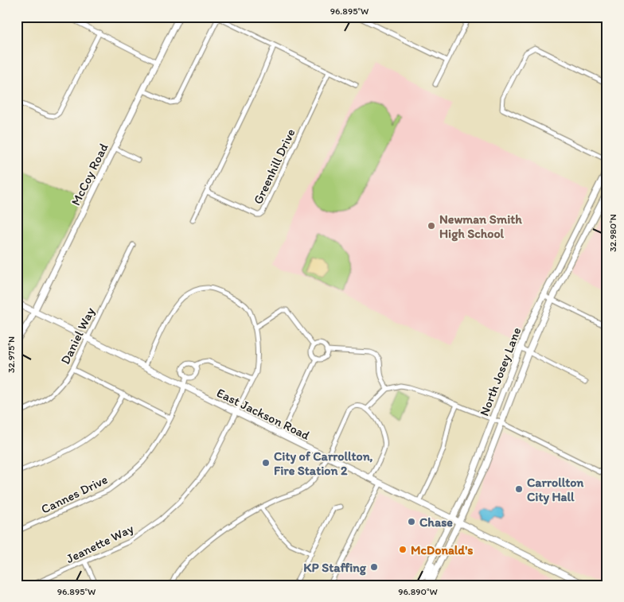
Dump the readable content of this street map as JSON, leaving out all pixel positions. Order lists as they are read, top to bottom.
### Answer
{
  "streets": {
    "street": [
      "Greenhill Drive",
      "McCoy Road",
      "Daniel Way",
      "North Josey Lane",
      "East Jackson Road",
      "Cannes Drive",
      "Jeanette Way"
    ]
  },
  "crossings": [
    ["McCoy Road", "East Jackson Road"],
    ["Daniel Way", "East Jackson Road"],
    ["North Josey Lane", "East Jackson Road"],
    ["East Jackson Road", "Cannes Drive"],
    ["East Jackson Road", "Jeanette Way"]
  ],
  "places": [
    "Newman Smith High School",
    "City of Carrollton, Fire Station 2",
    "Carrollton City Hall",
    "Chase",
    "McDonald's",
    "KP Staffing"
  ],
  "coordinates": [
    "96.895°W",
    "32.980°N",
    "32.975°N",
    "96.890°W"
  ]
}
